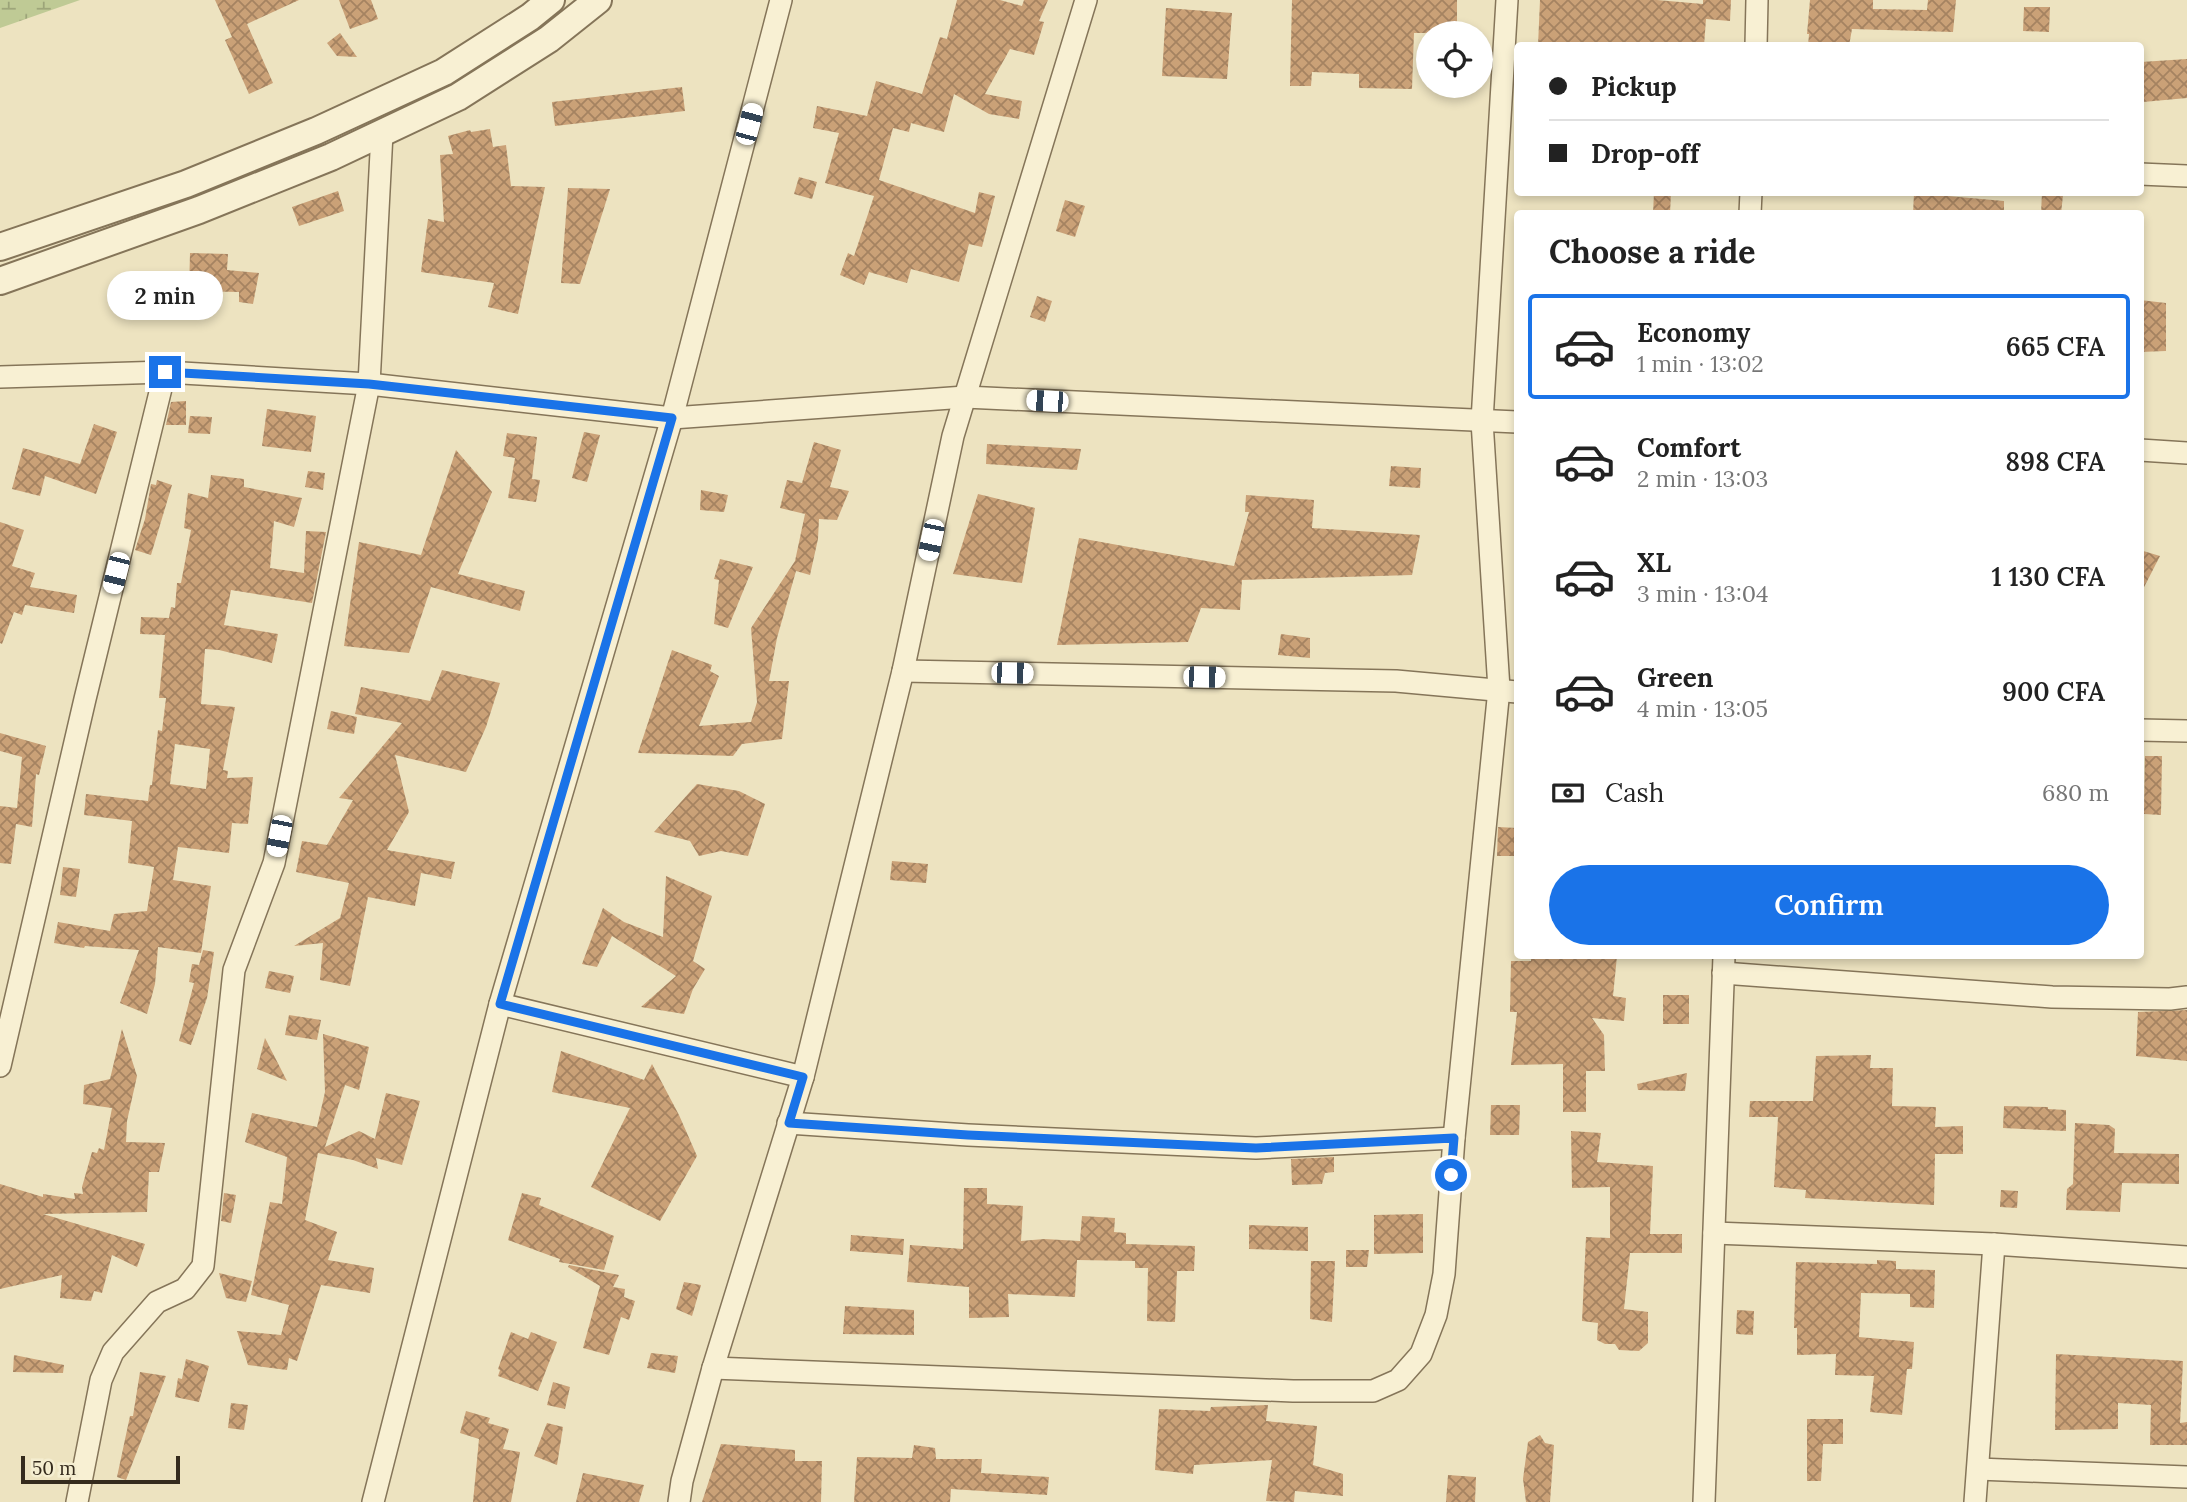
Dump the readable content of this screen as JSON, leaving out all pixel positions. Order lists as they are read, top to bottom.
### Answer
{
  "scale_bar": "50 m",
  "page": {
    "banner": ["Pickup", "Drop-off"],
    "heading": "Choose a ride",
    "bubble": "2 min",
    "list": [
      {
        "name": "Economy",
        "note": "1 min · 13:02",
        "value": "665 CFA"
      },
      {
        "name": "Comfort",
        "note": "2 min · 13:03",
        "value": "898 CFA"
      },
      {
        "name": "XL",
        "note": "3 min · 13:04",
        "value": "1 130 CFA"
      },
      {
        "name": "Green",
        "note": "4 min · 13:05",
        "value": "900 CFA"
      }
    ],
    "pay": ["Cash", "680 m"],
    "buttons": "Confirm",
    "scale": "50 m"
  }
}
